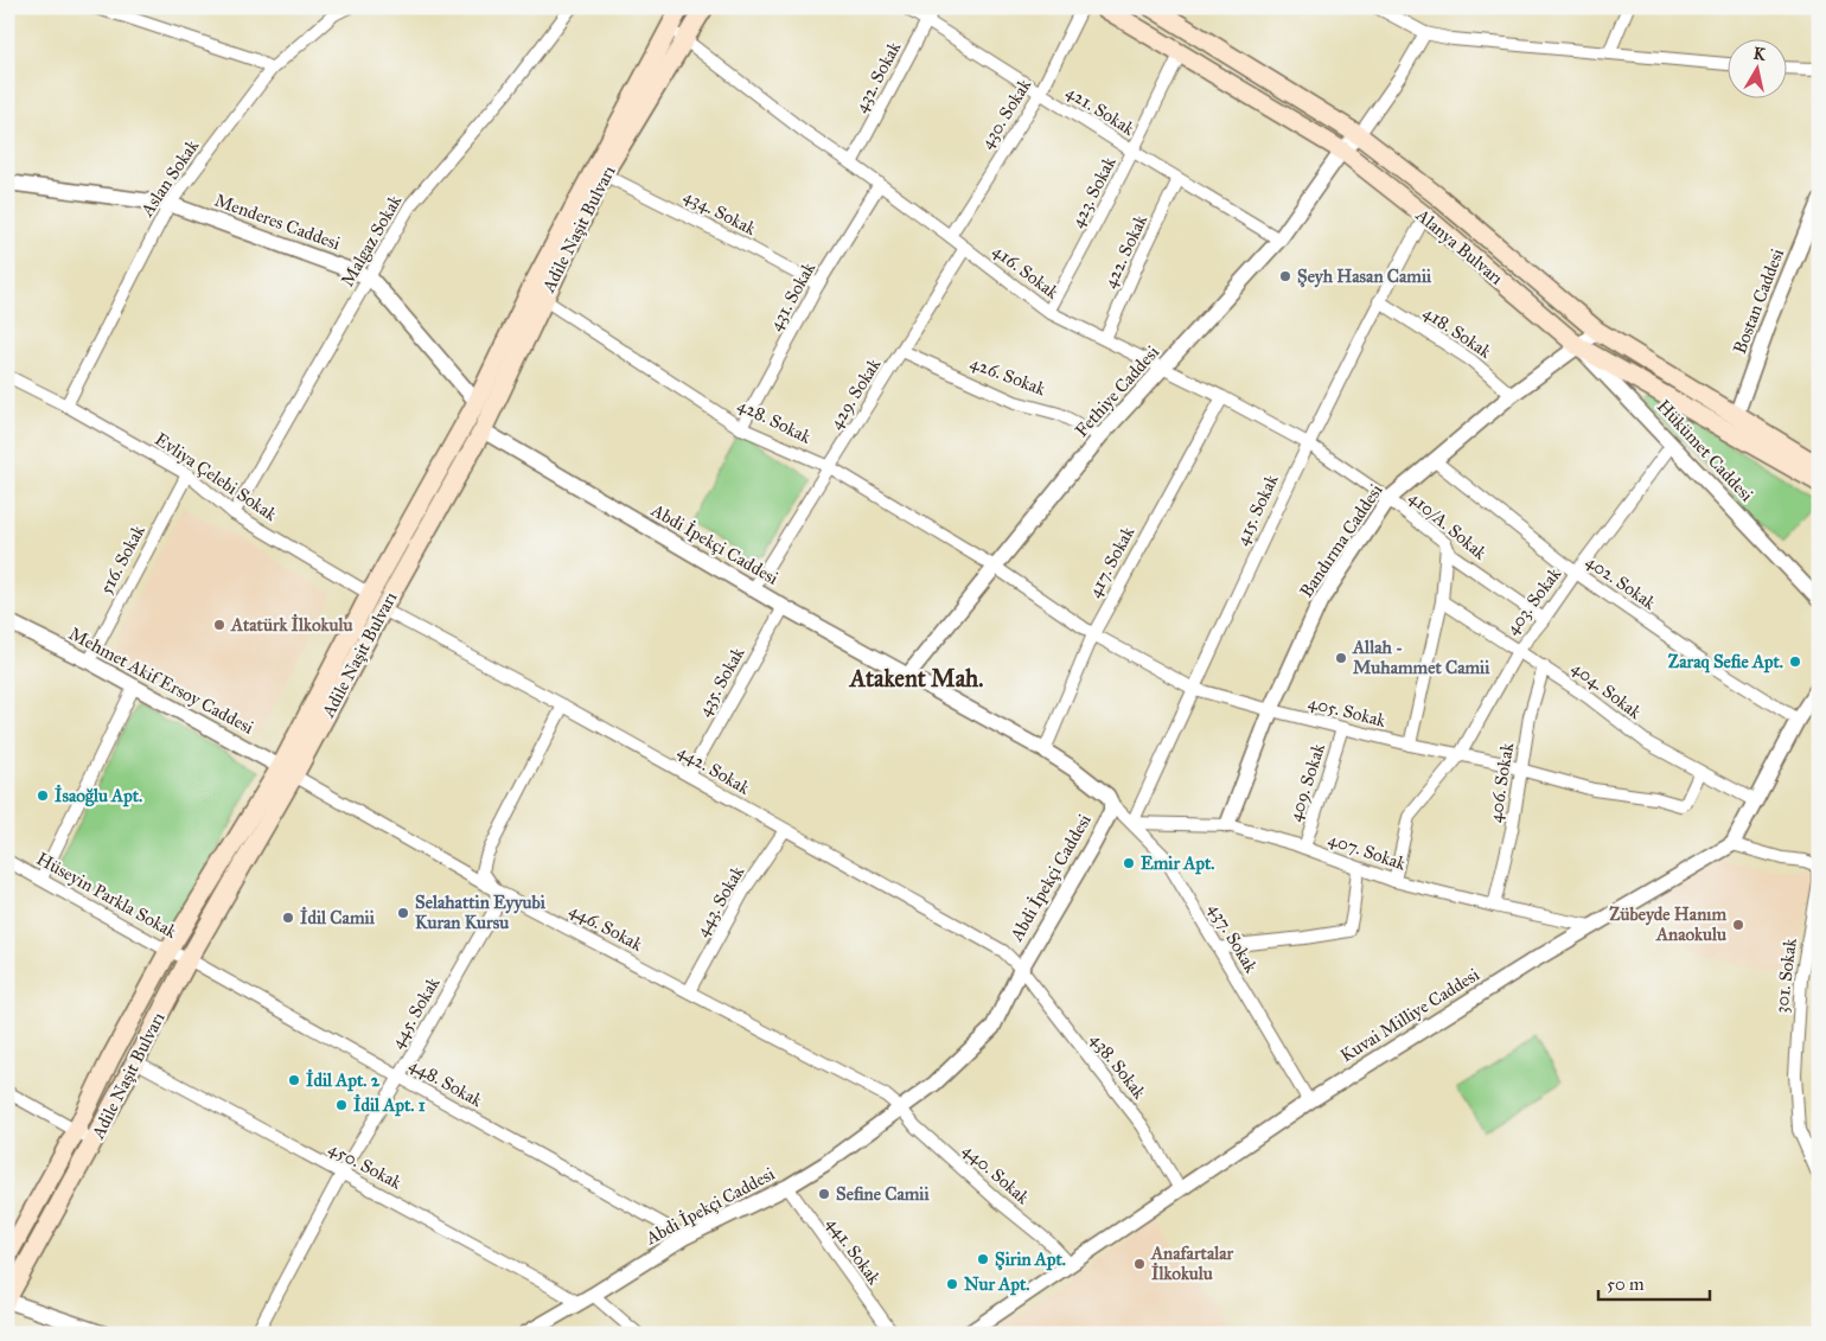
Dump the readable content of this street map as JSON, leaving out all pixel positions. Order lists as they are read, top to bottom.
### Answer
{
  "streets": {
    "main road": ["Adile Naşit Bulvarı", "Alanya Bulvarı"],
    "street": [
      "432. Sokak",
      "421. Sokak",
      "430. Sokak",
      "Aslan Sokak",
      "423. Sokak",
      "434. Sokak",
      "Menderes Caddesi",
      "Malgaz Sokak",
      "422. Sokak",
      "416. Sokak",
      "431. Sokak",
      "Bostan Caddesi",
      "418. Sokak",
      "426. Sokak",
      "Fethiye Caddesi",
      "429. Sokak",
      "428. Sokak",
      "Hükümet Caddesi",
      "Evliya Çelebi Sokak",
      "415. Sokak",
      "410/A. Sokak",
      "Bandırma Caddesi",
      "Abdi İpekçi Caddesi",
      "516. Sokak",
      "417. Sokak",
      "402. Sokak",
      "403. Sokak",
      "Mehmet Akif Ersoy Caddesi",
      "435. Sokak",
      "404. Sokak",
      "405. Sokak",
      "442. Sokak",
      "409. Sokak",
      "406. Sokak",
      "407. Sokak",
      "Hüseyin Parkla Sokak",
      "443. Sokak",
      "446. Sokak",
      "437. Sokak",
      "301. Sokak",
      "445. Sokak",
      "Kuvai Milliye Caddesi",
      "438. Sokak",
      "448. Sokak",
      "450. Sokak",
      "440. Sokak",
      "441. Sokak"
    ]
  },
  "crossings": [
    ["432. Sokak", "421. Sokak"],
    ["432. Sokak", "416. Sokak"],
    ["421. Sokak", "430. Sokak"],
    ["421. Sokak", "423. Sokak"],
    ["421. Sokak", "422. Sokak"],
    ["421. Sokak", "Fethiye Caddesi"],
    ["430. Sokak", "416. Sokak"],
    ["Aslan Sokak", "Menderes Caddesi"],
    ["Aslan Sokak", "Evliya Çelebi Sokak"],
    ["423. Sokak", "Alanya Bulvarı"],
    ["423. Sokak", "416. Sokak"],
    ["434. Sokak", "Adile Naşit Bulvarı"],
    ["434. Sokak", "431. Sokak"],
    ["Menderes Caddesi", "Adile Naşit Bulvarı"],
    ["Menderes Caddesi", "Malgaz Sokak"],
    ["Adile Naşit Bulvarı", "416. Sokak"],
    ["Adile Naşit Bulvarı", "428. Sokak"],
    ["Adile Naşit Bulvarı", "Evliya Çelebi Sokak"],
    ["Adile Naşit Bulvarı", "Abdi İpekçi Caddesi"],
    ["Adile Naşit Bulvarı", "Mehmet Akif Ersoy Caddesi"],
    ["Adile Naşit Bulvarı", "442. Sokak"],
    ["Adile Naşit Bulvarı", "Hüseyin Parkla Sokak"],
    ["Adile Naşit Bulvarı", "446. Sokak"],
    ["Adile Naşit Bulvarı", "448. Sokak"],
    ["Adile Naşit Bulvarı", "450. Sokak"],
    ["Malgaz Sokak", "Evliya Çelebi Sokak"],
    ["Alanya Bulvarı", "Bostan Caddesi"],
    ["Alanya Bulvarı", "Fethiye Caddesi"],
    ["Alanya Bulvarı", "Hükümet Caddesi"],
    ["Alanya Bulvarı", "415. Sokak"],
    ["Alanya Bulvarı", "Bandırma Caddesi"],
    ["422. Sokak", "416. Sokak"],
    ["416. Sokak", "431. Sokak"],
    ["416. Sokak", "Fethiye Caddesi"],
    ["416. Sokak", "429. Sokak"],
    ["416. Sokak", "415. Sokak"],
    ["416. Sokak", "410/A. Sokak"],
    ["416. Sokak", "Bandırma Caddesi"],
    ["416. Sokak", "417. Sokak"],
    ["431. Sokak", "428. Sokak"],
    ["418. Sokak", "415. Sokak"],
    ["418. Sokak", "Bandırma Caddesi"],
    ["426. Sokak", "Fethiye Caddesi"],
    ["426. Sokak", "429. Sokak"],
    ["Fethiye Caddesi", "428. Sokak"],
    ["Fethiye Caddesi", "Abdi İpekçi Caddesi"],
    ["Fethiye Caddesi", "405. Sokak"],
    ["429. Sokak", "428. Sokak"],
    ["429. Sokak", "Abdi İpekçi Caddesi"],
    ["428. Sokak", "405. Sokak"],
    ["Hükümet Caddesi", "Bandırma Caddesi"],
    ["Hükümet Caddesi", "403. Sokak"],
    ["Evliya Çelebi Sokak", "516. Sokak"],
    ["415. Sokak", "405. Sokak"],
    ["415. Sokak", "407. Sokak"],
    ["415. Sokak", "437. Sokak"],
    ["410/A. Sokak", "Bandırma Caddesi"],
    ["410/A. Sokak", "403. Sokak"],
    ["Bandırma Caddesi", "402. Sokak"],
    ["Bandırma Caddesi", "405. Sokak"],
    ["Bandırma Caddesi", "407. Sokak"],
    ["Abdi İpekçi Caddesi", "417. Sokak"],
    ["Abdi İpekçi Caddesi", "435. Sokak"],
    ["Abdi İpekçi Caddesi", "442. Sokak"],
    ["Abdi İpekçi Caddesi", "446. Sokak"],
    ["Abdi İpekçi Caddesi", "437. Sokak"],
    ["Abdi İpekçi Caddesi", "438. Sokak"],
    ["Abdi İpekçi Caddesi", "448. Sokak"],
    ["Abdi İpekçi Caddesi", "450. Sokak"],
    ["Abdi İpekçi Caddesi", "440. Sokak"],
    ["Abdi İpekçi Caddesi", "441. Sokak"],
    ["516. Sokak", "Mehmet Akif Ersoy Caddesi"],
    ["417. Sokak", "405. Sokak"],
    ["402. Sokak", "403. Sokak"],
    ["403. Sokak", "404. Sokak"],
    ["403. Sokak", "405. Sokak"],
    ["403. Sokak", "407. Sokak"],
    ["Mehmet Akif Ersoy Caddesi", "446. Sokak"],
    ["435. Sokak", "442. Sokak"],
    ["404. Sokak", "405. Sokak"],
    ["404. Sokak", "406. Sokak"],
    ["405. Sokak", "409. Sokak"],
    ["405. Sokak", "406. Sokak"],
    ["442. Sokak", "443. Sokak"],
    ["442. Sokak", "438. Sokak"],
    ["409. Sokak", "407. Sokak"],
    ["406. Sokak", "407. Sokak"],
    ["407. Sokak", "437. Sokak"],
    ["407. Sokak", "Kuvai Milliye Caddesi"],
    ["Hüseyin Parkla Sokak", "448. Sokak"],
    ["443. Sokak", "446. Sokak"],
    ["446. Sokak", "445. Sokak"],
    ["446. Sokak", "440. Sokak"],
    ["437. Sokak", "Kuvai Milliye Caddesi"],
    ["301. Sokak", "Kuvai Milliye Caddesi"],
    ["445. Sokak", "448. Sokak"],
    ["445. Sokak", "450. Sokak"],
    ["Kuvai Milliye Caddesi", "438. Sokak"],
    ["Kuvai Milliye Caddesi", "440. Sokak"]
  ],
  "districts": ["Atakent Mah."],
  "places": [
    "Şeyh Hasan Camii",
    "Atatürk İlkokulu",
    "Allah - Muhammet Camii",
    "Zaraq Sefie Apt.",
    "İsaoğlu Apt.",
    "Emir Apt.",
    "Selahattin Eyyubi Kuran Kursu",
    "İdil Camii",
    "Zübeyde Hanım Anaokulu",
    "İdil Apt. 2",
    "İdil Apt. 1",
    "Sefine Camii",
    "Şirin Apt.",
    "Anafartalar İlkokulu",
    "Nur Apt."
  ],
  "scale_bar": "50 m",
  "north": "top"
}
